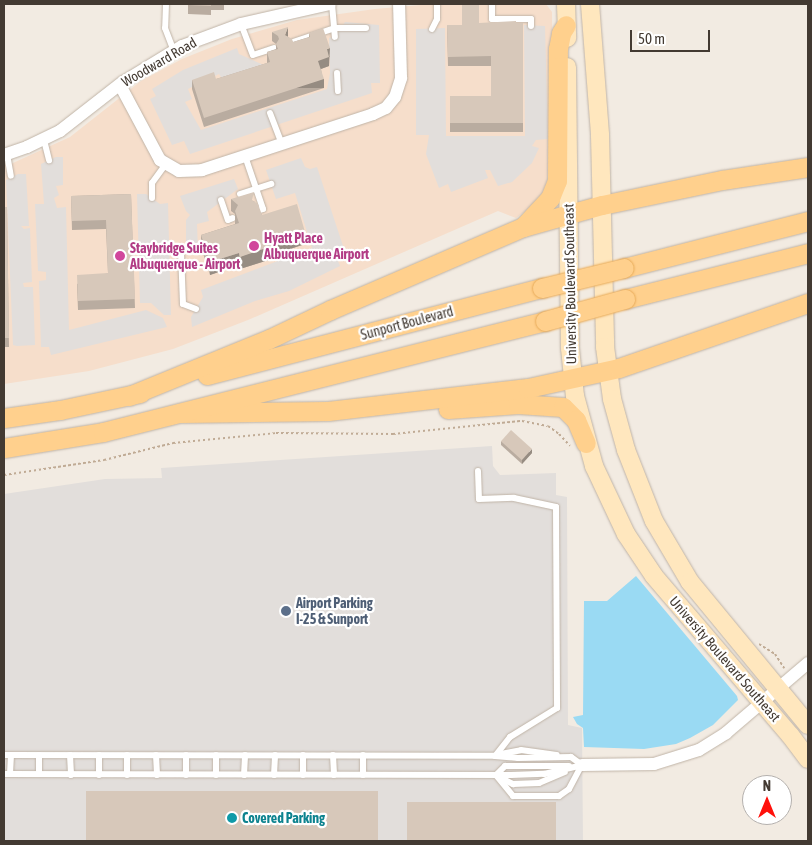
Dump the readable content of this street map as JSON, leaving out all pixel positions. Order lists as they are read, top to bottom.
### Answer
{
  "streets": {
    "main road": ["University Boulevard Southeast", "Sunport Boulevard"],
    "street": ["Woodward Road"]
  },
  "places": [
    "Hyatt Place Albuquerque Airport",
    "Staybridge Suites Albuquerque - Airport",
    "Airport Parking I-25 & Sunport",
    "Covered Parking"
  ],
  "scale_bar": "50 m",
  "north": "top"
}
